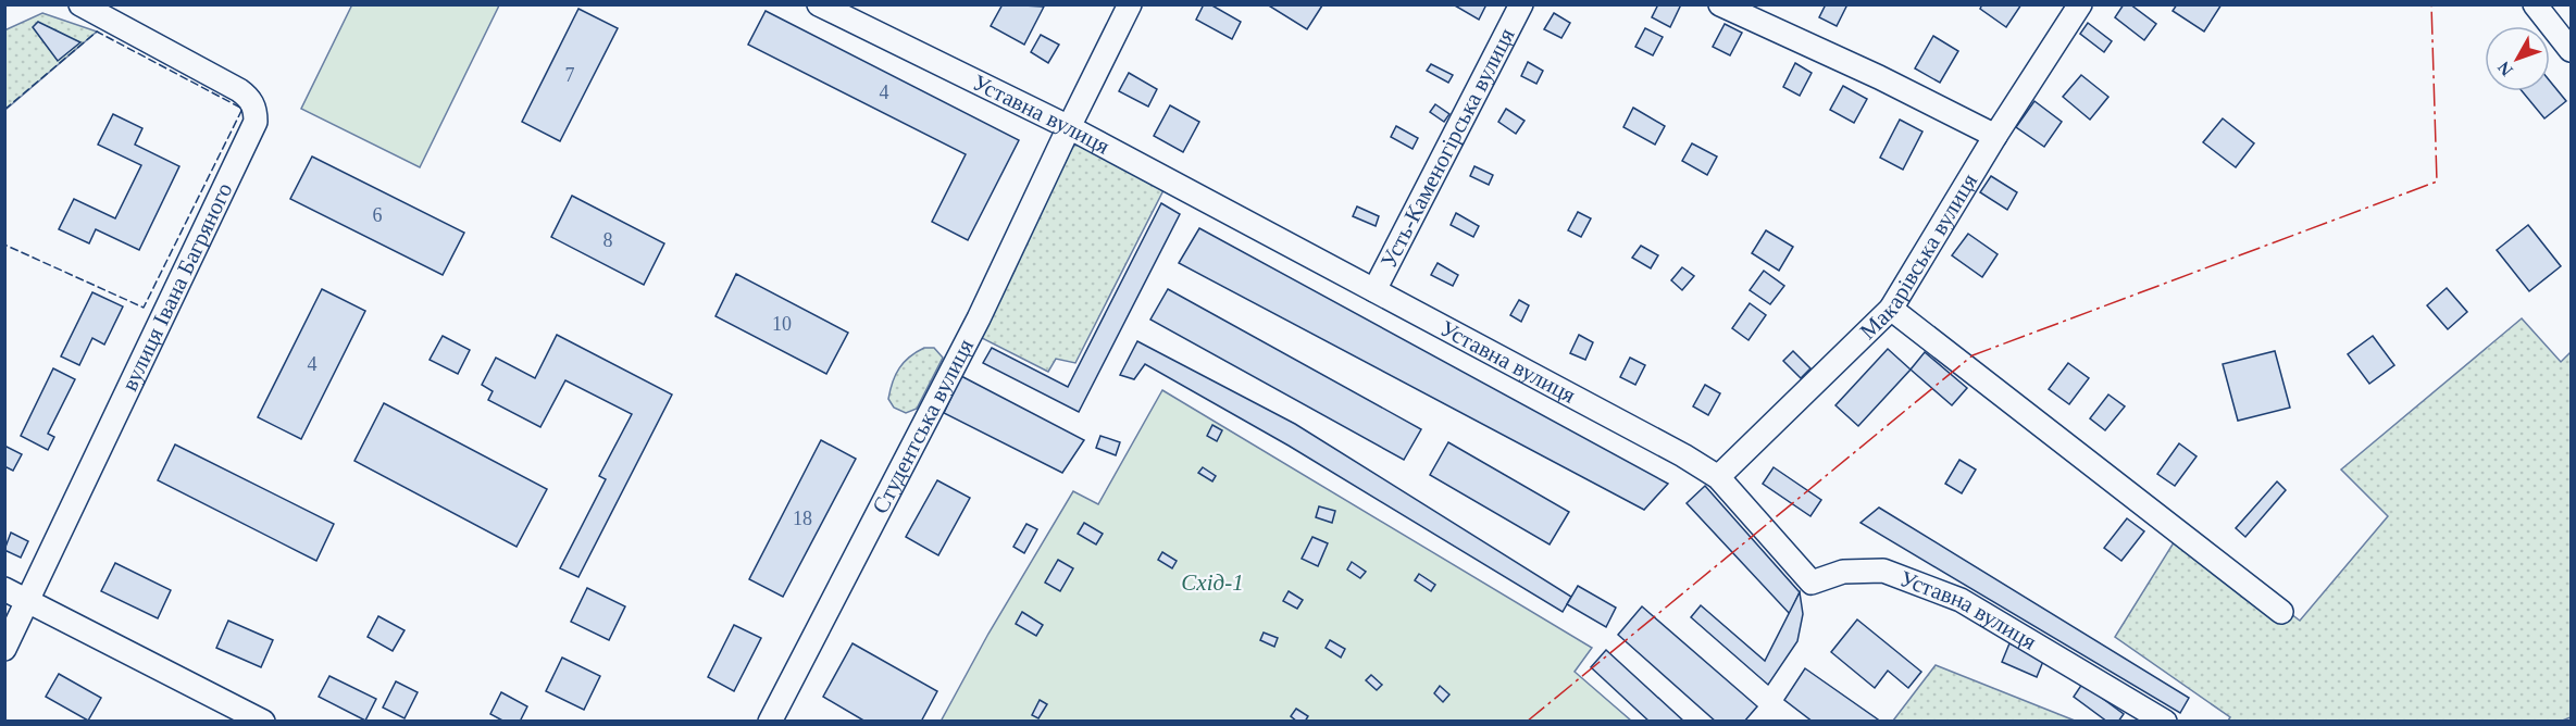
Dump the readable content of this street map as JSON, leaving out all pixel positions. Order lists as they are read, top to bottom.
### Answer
{
  "streets": {
    "street": [
      "Уставна вулиця",
      "Усть-Каменогірська вулиця",
      "Макарівська вулиця",
      "вулиця Івана Багряного",
      "Студентська вулиця"
    ]
  },
  "crossings": [
    ["Уставна вулиця", "Усть-Каменогірська вулиця"],
    ["Уставна вулиця", "Макарівська вулиця"],
    ["Уставна вулиця", "Студентська вулиця"]
  ],
  "parks": ["Схід-1"],
  "house_numbers": [
    "7",
    "4",
    "6",
    "8",
    "10",
    "4",
    "18"
  ],
  "north": "bottom left"
}
